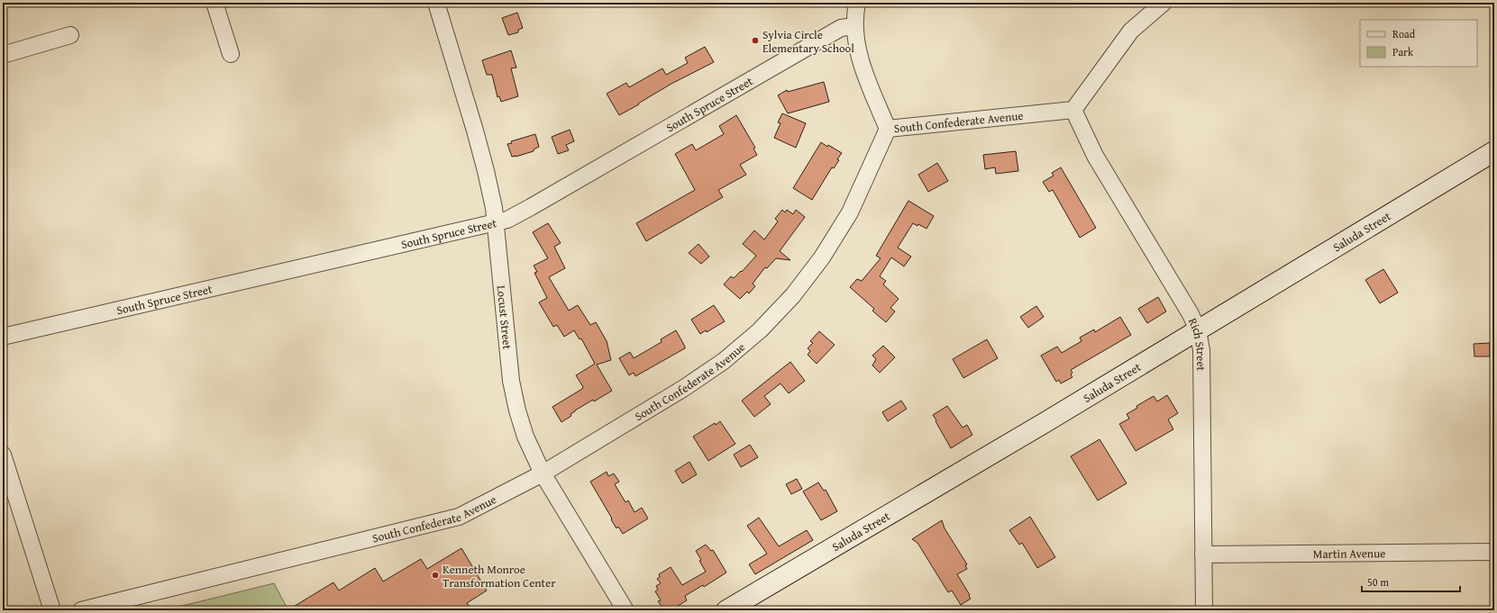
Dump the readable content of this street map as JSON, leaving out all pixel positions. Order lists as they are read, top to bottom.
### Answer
{
  "streets": {
    "main road": ["Saluda Street"],
    "street": [
      "South Spruce Street",
      "South Confederate Avenue",
      "Locust Street",
      "Rich Street",
      "Martin Avenue"
    ]
  },
  "crossings": [
    ["South Spruce Street", "Locust Street"],
    ["South Confederate Avenue", "Locust Street"],
    ["South Confederate Avenue", "Rich Street"],
    ["Saluda Street", "Rich Street"],
    ["Rich Street", "Martin Avenue"]
  ],
  "places": ["Sylvia Circle Elementary School", "Kenneth Monroe Transformation Center"],
  "legend": ["Road", "Park"],
  "scale_bar": "50 m"
}
